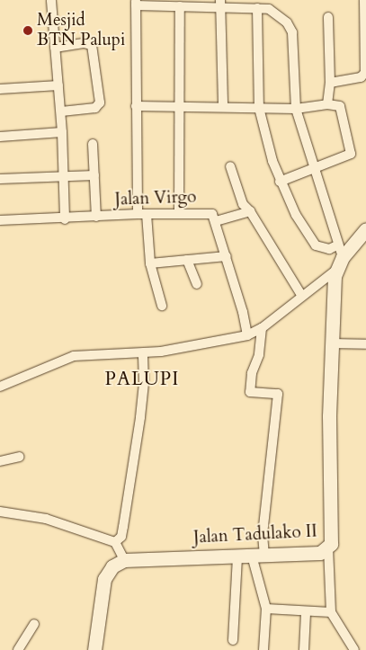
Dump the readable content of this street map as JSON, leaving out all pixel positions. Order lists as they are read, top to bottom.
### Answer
{
  "streets": {
    "main road": ["Jalan Tadulako II"],
    "street": ["Jalan Virgo"]
  },
  "districts": ["PALUPI"],
  "places": ["Mesjid BTN Palupi"]
}
